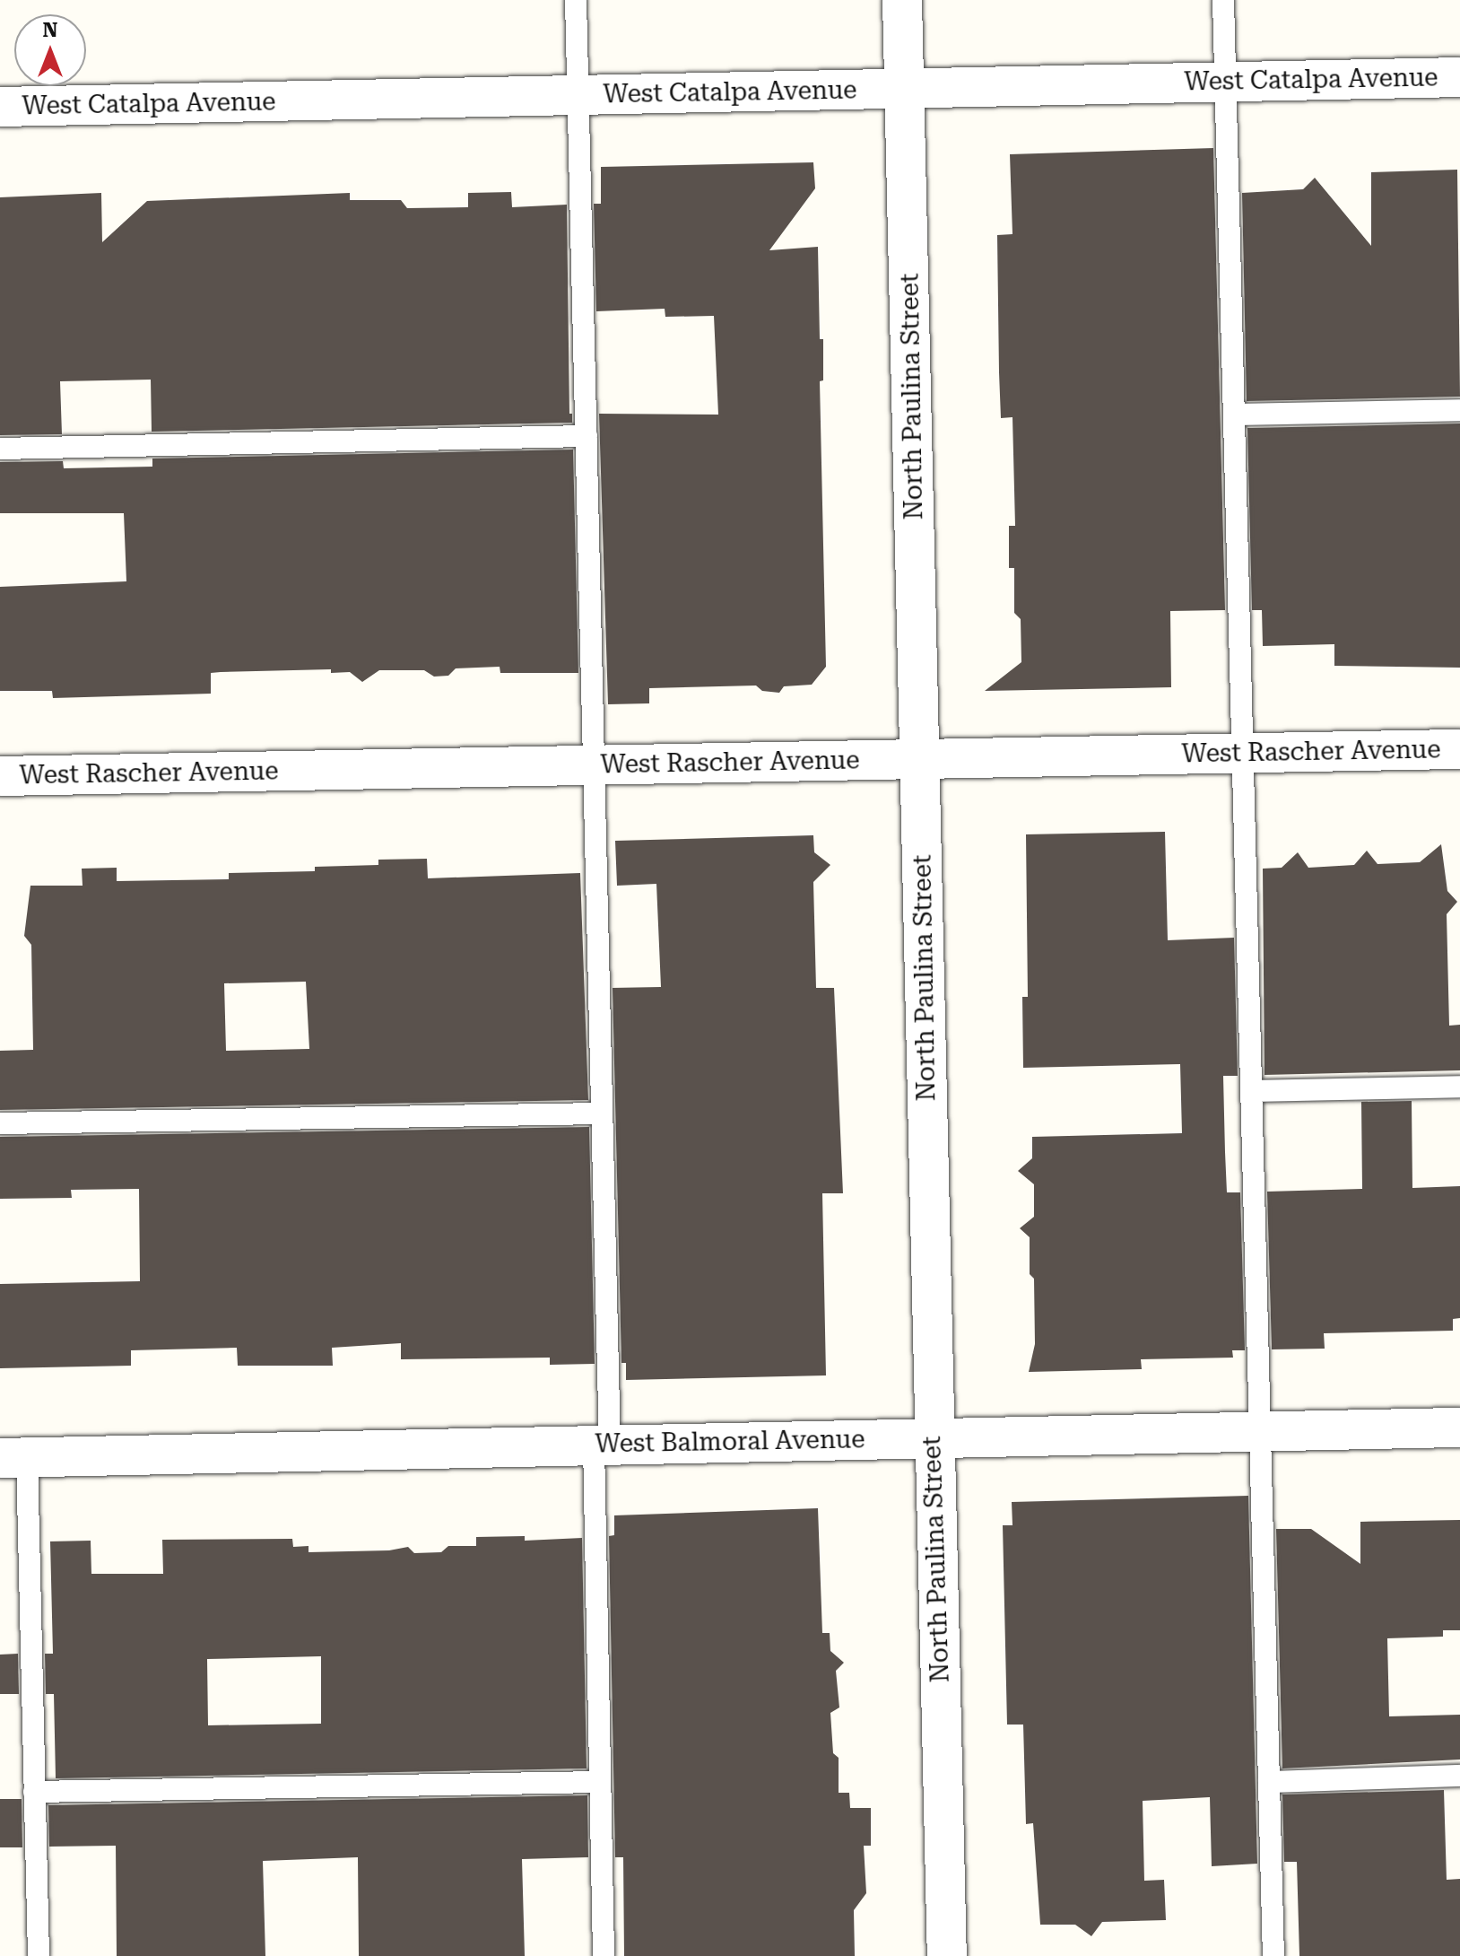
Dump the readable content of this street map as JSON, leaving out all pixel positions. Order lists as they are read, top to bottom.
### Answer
{
  "streets": {
    "street": [
      "West Catalpa Avenue",
      "North Paulina Street",
      "West Rascher Avenue",
      "West Balmoral Avenue"
    ]
  },
  "crossings": [
    ["West Catalpa Avenue", "North Paulina Street"],
    ["North Paulina Street", "West Rascher Avenue"],
    ["North Paulina Street", "West Balmoral Avenue"]
  ],
  "north": "top"
}
